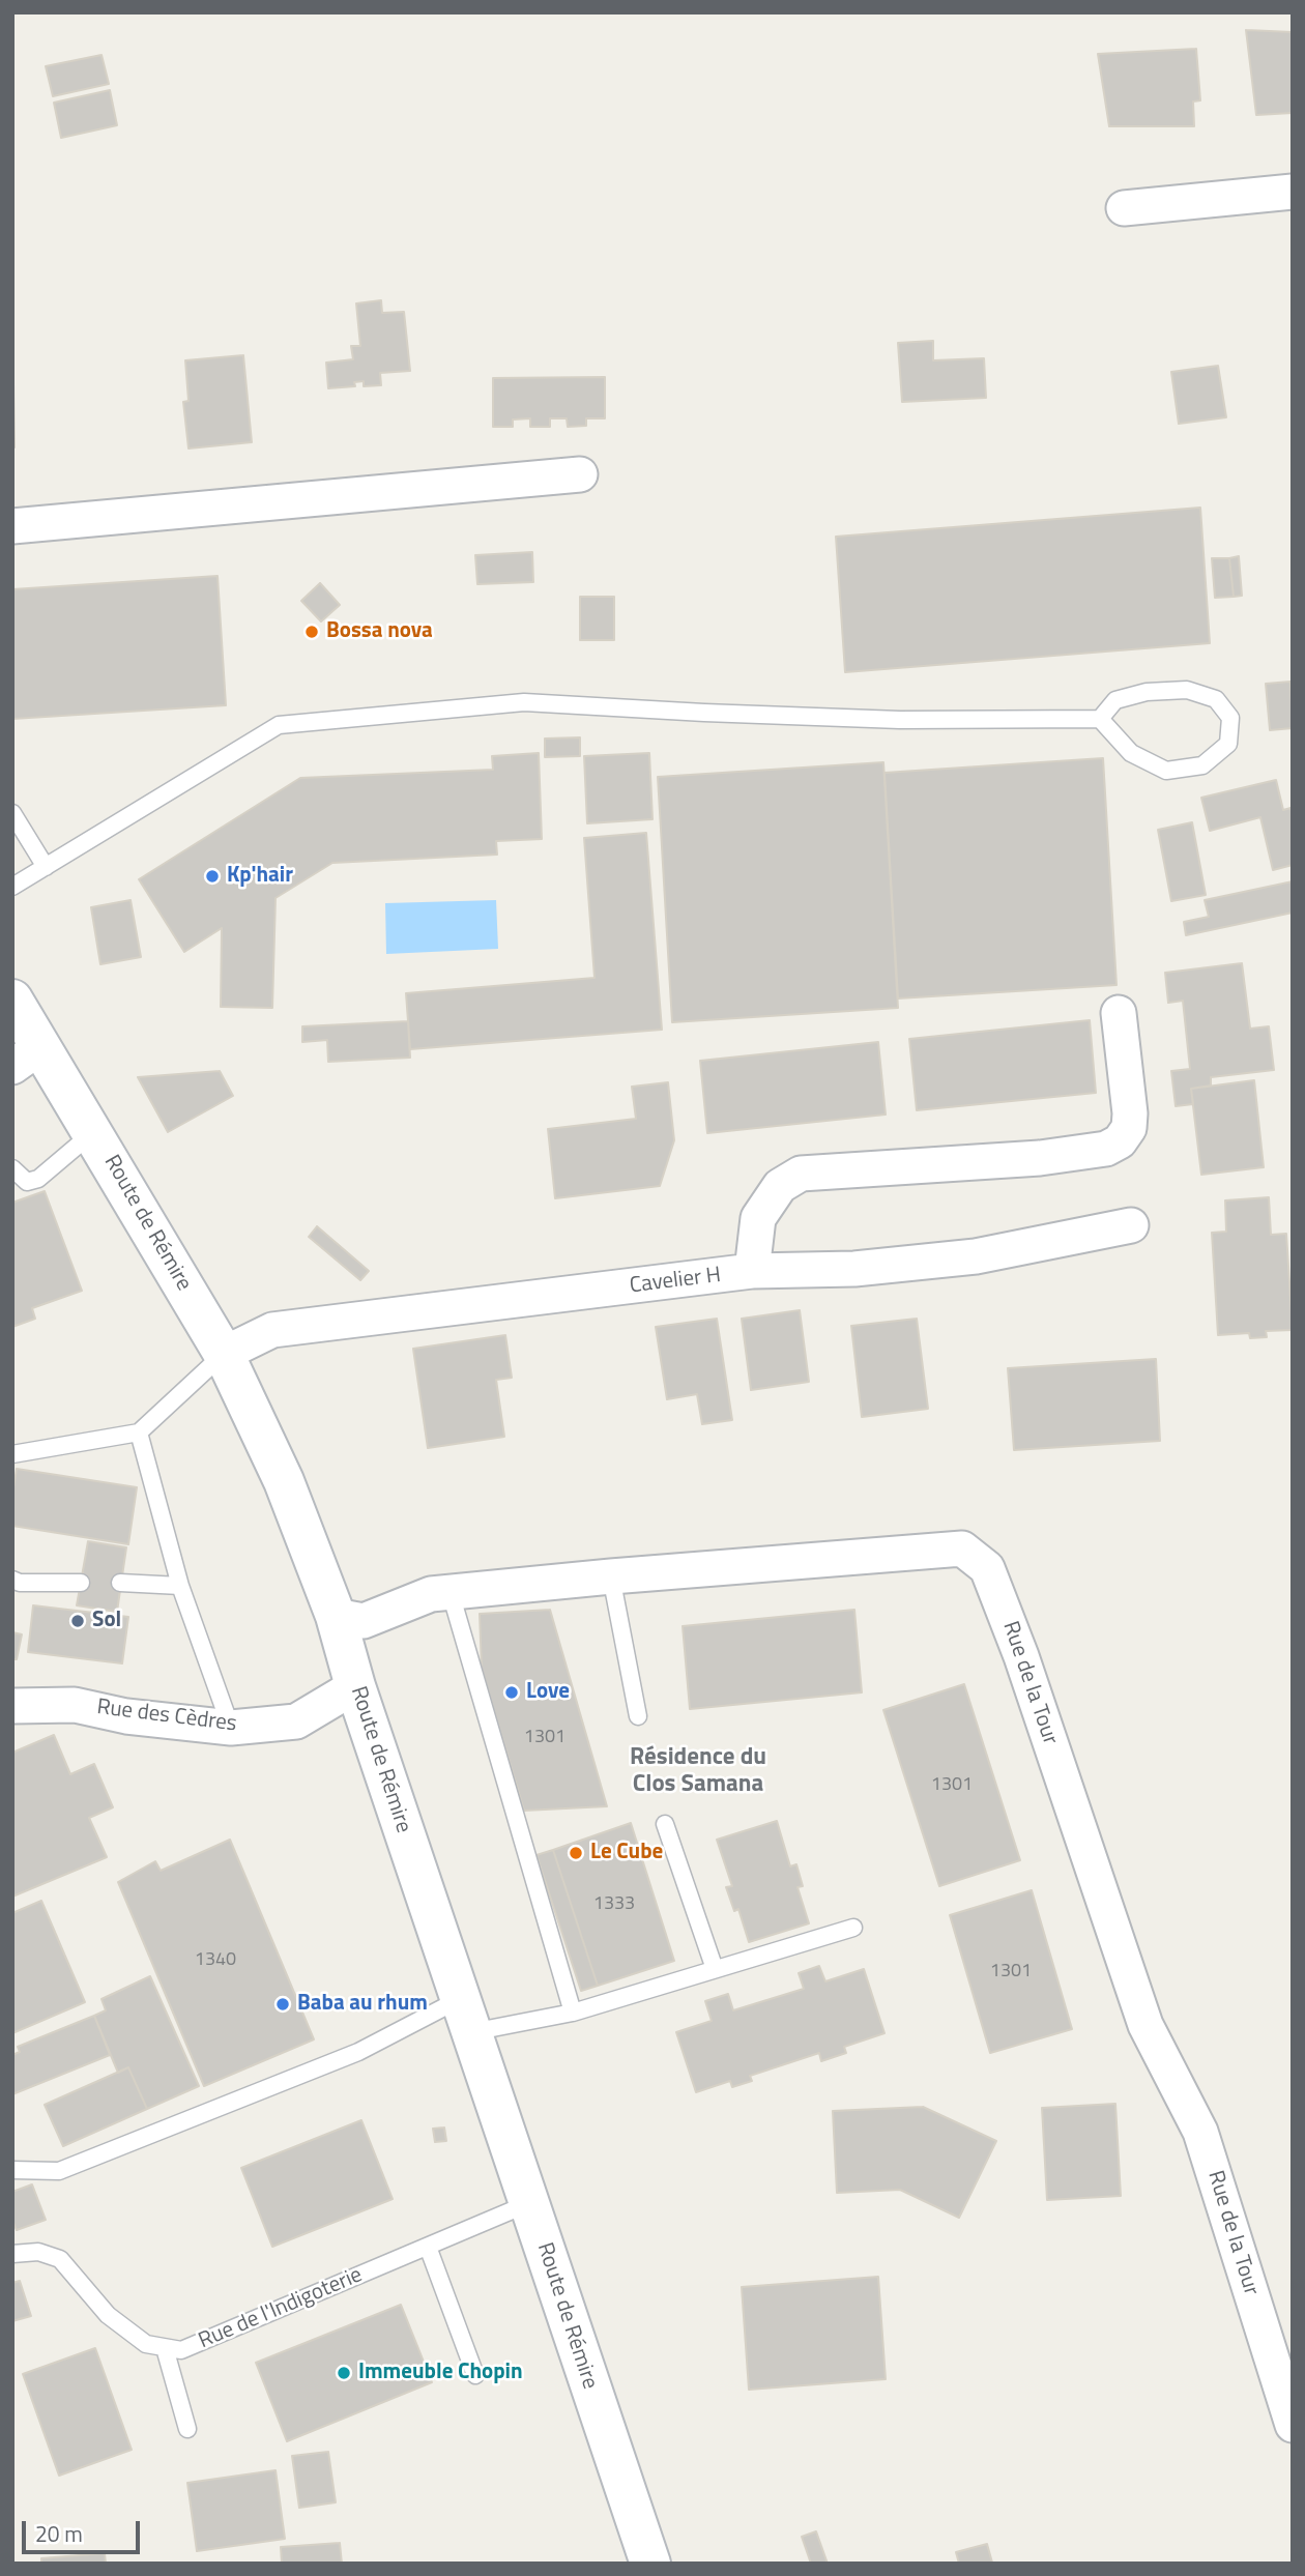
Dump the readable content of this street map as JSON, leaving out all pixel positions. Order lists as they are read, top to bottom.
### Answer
{
  "streets": {
    "main road": ["Route de Rémire"],
    "street": ["Cavelier H", "Rue de la Tour", "Rue des Cèdres"],
    "lane": ["Rue de l'Indigoterie"]
  },
  "crossings": [
    ["Route de Rémire", "Cavelier H"],
    ["Route de Rémire", "Rue de la Tour"],
    ["Route de Rémire", "Rue des Cèdres"],
    ["Route de Rémire", "Rue de l'Indigoterie"]
  ],
  "districts": ["Résidence du Clos Samana"],
  "places": [
    "Bossa nova",
    "Kp'hair",
    "Sol",
    "Love",
    "Le Cube",
    "Baba au rhum",
    "Immeuble Chopin"
  ],
  "house_numbers": [
    "1301",
    "1301",
    "1333",
    "1340",
    "1301"
  ],
  "scale_bar": "20 m"
}
